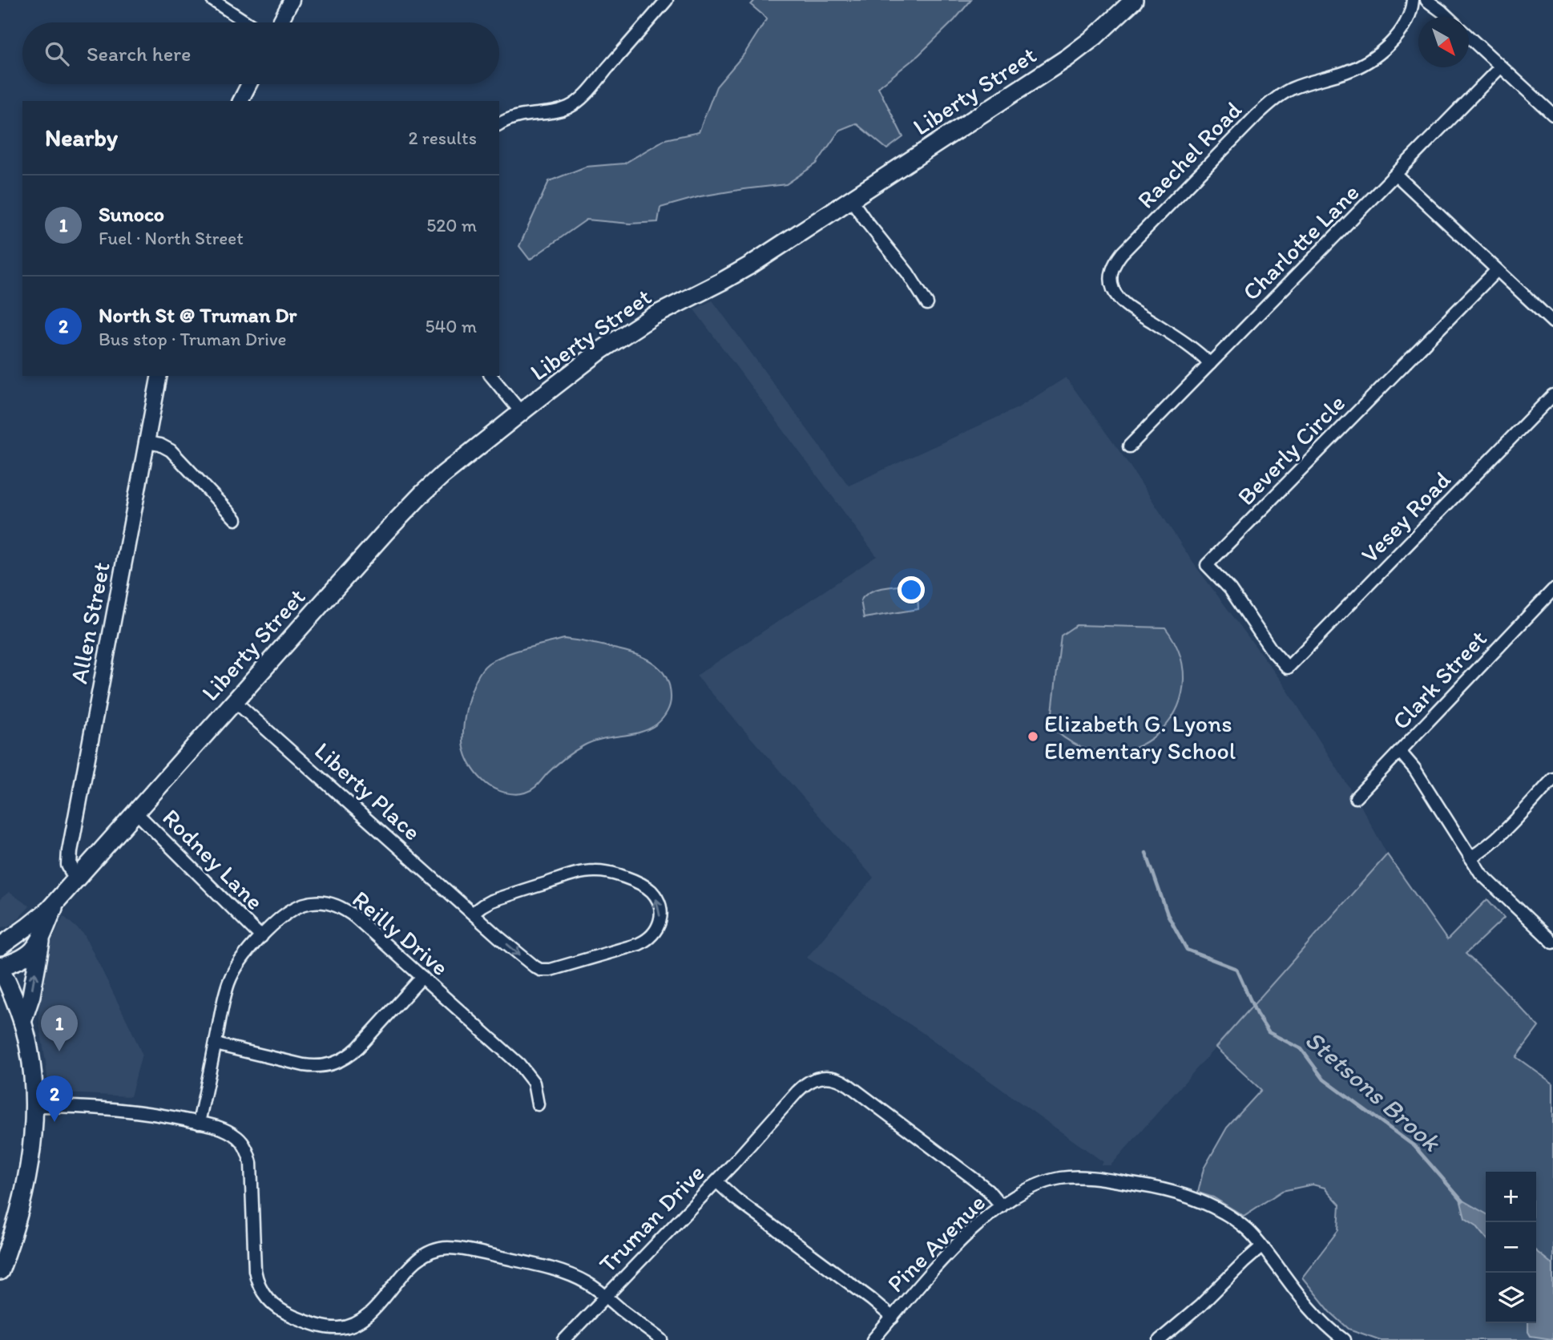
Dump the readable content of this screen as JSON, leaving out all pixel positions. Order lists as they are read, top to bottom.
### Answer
{
  "streets": {
    "main road": ["Liberty Street"],
    "street": [
      "Raechel Road",
      "Charlotte Lane",
      "Beverly Circle",
      "Vesey Road",
      "Allen Street",
      "Clark Street",
      "Liberty Place",
      "Rodney Lane",
      "Reilly Drive",
      "Truman Drive",
      "Pine Avenue"
    ]
  },
  "crossings": [
    ["Liberty Street", "Allen Street"],
    ["Liberty Street", "Liberty Place"],
    ["Liberty Street", "Rodney Lane"],
    ["Raechel Road", "Charlotte Lane"],
    ["Beverly Circle", "Vesey Road"],
    ["Rodney Lane", "Reilly Drive"],
    ["Reilly Drive", "Truman Drive"],
    ["Truman Drive", "Pine Avenue"]
  ],
  "water": ["Stetsons Brook"],
  "places": ["Elizabeth G. Lyons Elementary School"],
  "north": "bottom right",
  "page": {
    "search": "Search here",
    "heading": ["Nearby", "2 results"],
    "list": [
      {
        "mark": "1",
        "name": "Sunoco",
        "note": "Fuel · North Street",
        "value": "520 m"
      },
      {
        "mark": "2",
        "name": "North St @ Truman Dr",
        "note": "Bus stop · Truman Drive",
        "value": "540 m"
      }
    ],
    "pins": ["1", "2"],
    "map_buttons": ["+", "−"]
  }
}
